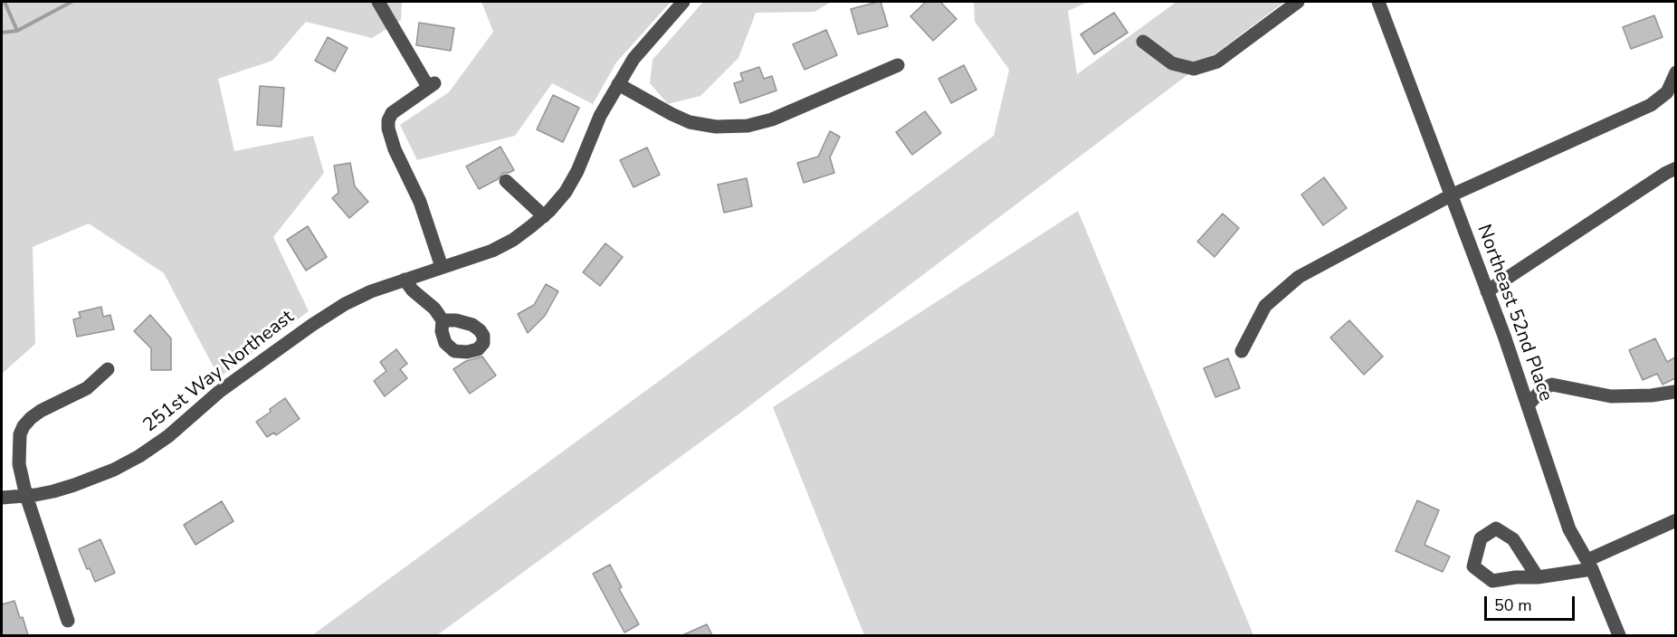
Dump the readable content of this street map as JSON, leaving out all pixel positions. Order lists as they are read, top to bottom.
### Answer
{
  "streets": {
    "street": ["Northeast 52nd Place", "251st Way Northeast"]
  },
  "scale_bar": "50 m"
}
